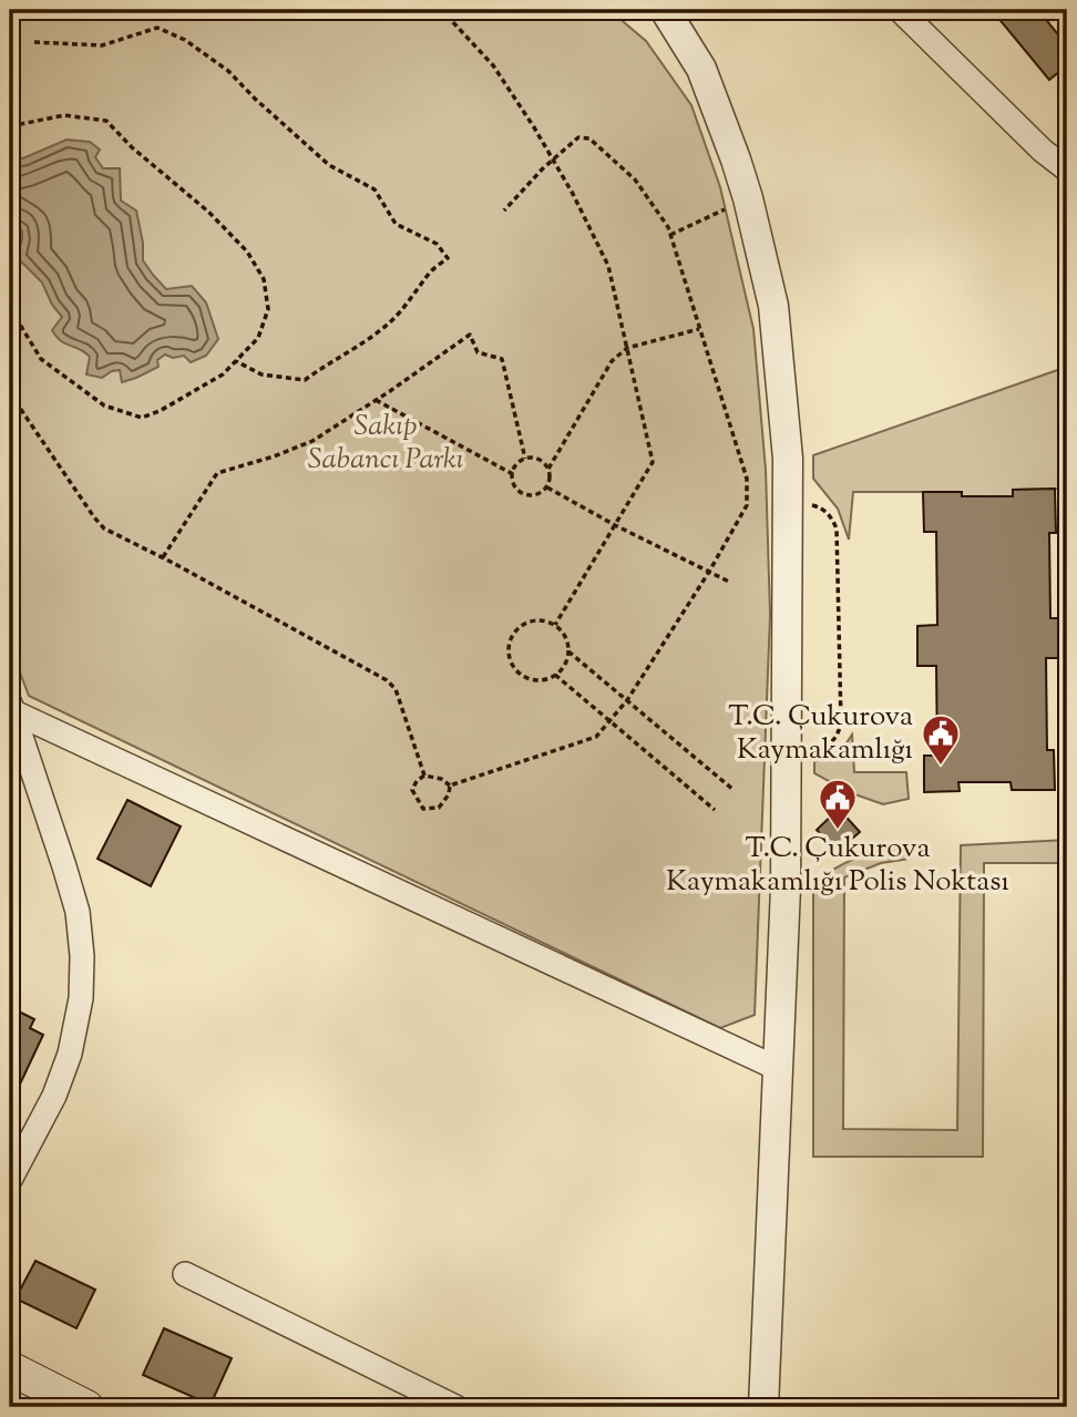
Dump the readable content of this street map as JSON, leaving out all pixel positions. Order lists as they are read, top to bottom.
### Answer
{
  "parks": ["Sakıp Sabancı Parkı"],
  "places": {
    "public building": ["T.C. Çukurova Kaymakamlığı", "T.C. Çukurova Kaymakamlığı Polis Noktası"]
  }
}
